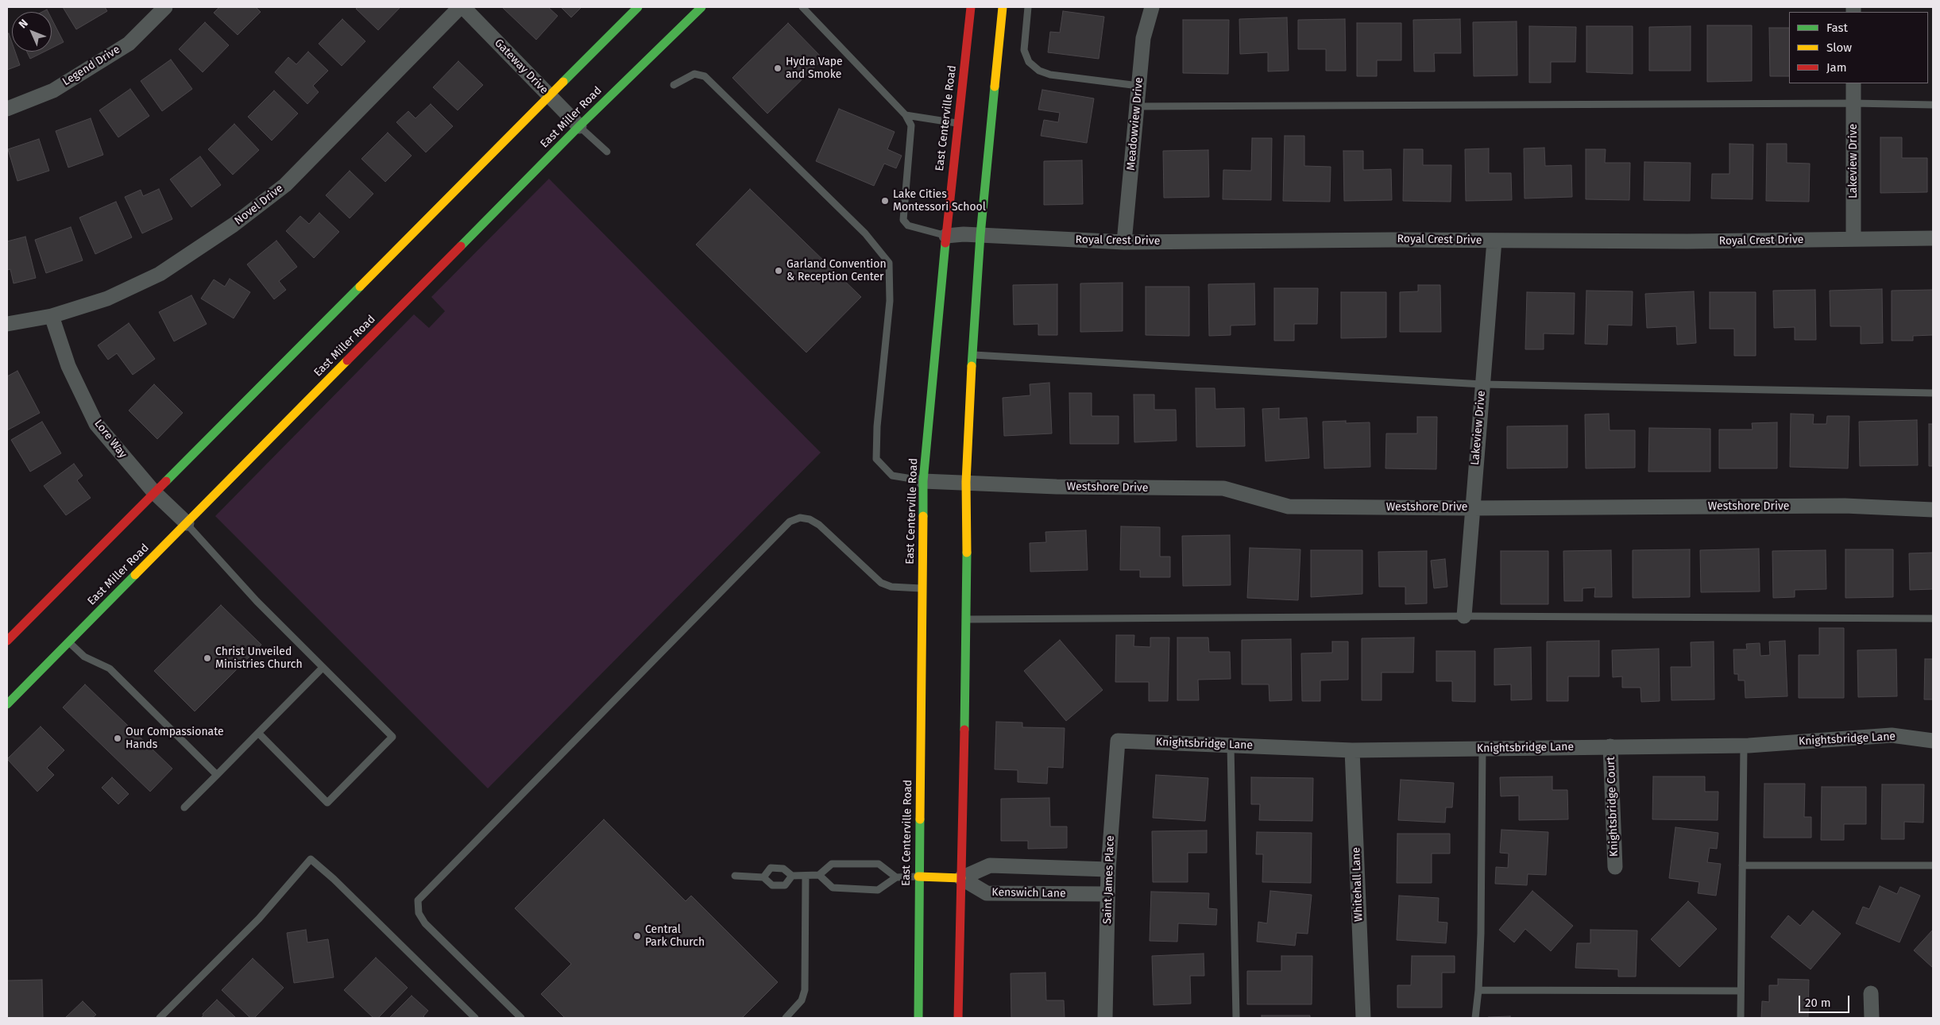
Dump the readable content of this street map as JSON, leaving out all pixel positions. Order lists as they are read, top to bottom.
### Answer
{
  "streets": {
    "main road": ["East Miller Road", "East Centerville Road"],
    "street": [
      "Legend Drive",
      "Gateway Drive",
      "Meadowview Drive",
      "Lakeview Drive",
      "Novel Drive",
      "Royal Crest Drive",
      "Lore Way",
      "Westshore Drive",
      "Knightsbridge Lane",
      "Knightsbridge Court",
      "Saint James Place",
      "Whitehall Lane",
      "Kenswich Lane"
    ]
  },
  "crossings": [
    ["Gateway Drive", "East Miller Road"],
    ["East Miller Road", "Lore Way"],
    ["East Centerville Road", "Royal Crest Drive"],
    ["East Centerville Road", "Westshore Drive"],
    ["Meadowview Drive", "Royal Crest Drive"],
    ["Lakeview Drive", "Royal Crest Drive"],
    ["Lakeview Drive", "Westshore Drive"],
    ["Novel Drive", "Lore Way"],
    ["Knightsbridge Lane", "Knightsbridge Court"],
    ["Knightsbridge Lane", "Saint James Place"],
    ["Knightsbridge Lane", "Whitehall Lane"],
    ["Saint James Place", "Kenswich Lane"]
  ],
  "places": [
    "Hydra Vape and Smoke",
    "Lake Cities Montessori School",
    "Garland Convention & Reception Center",
    "Christ Unveiled Ministries Church",
    "Our Compassionate Hands",
    "Central Park Church"
  ],
  "legend": ["Fast", "Slow", "Jam"],
  "scale_bar": "20 m",
  "north": "top left"
}
